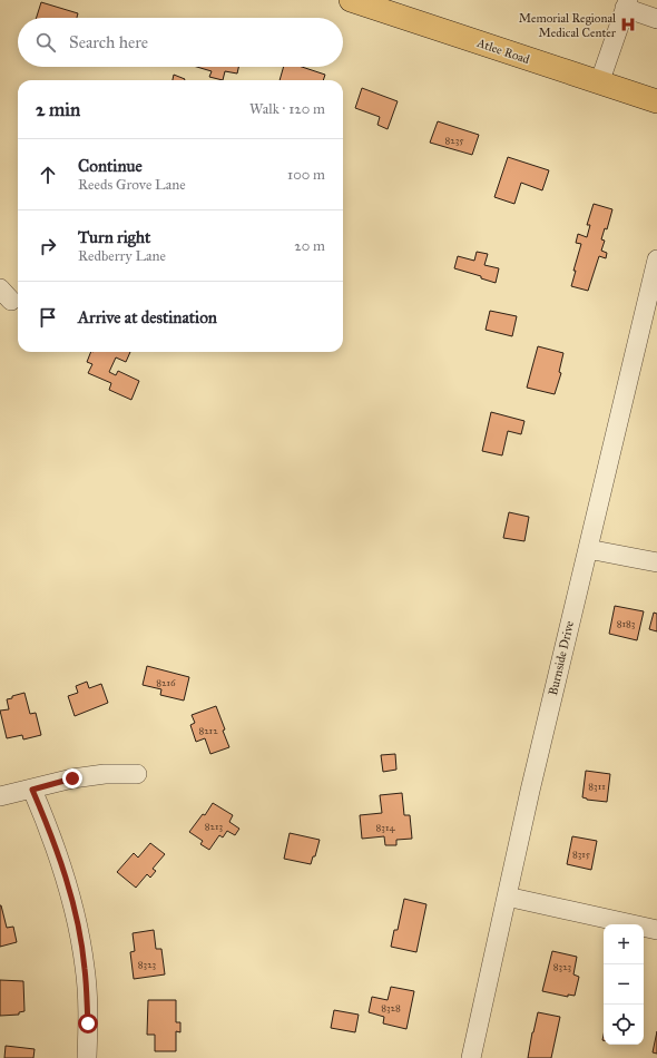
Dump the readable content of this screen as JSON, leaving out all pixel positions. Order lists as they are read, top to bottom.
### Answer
{
  "streets": {
    "main road": ["Atlee Road"],
    "street": ["Burnside Drive"]
  },
  "places": {
    "hospital": ["Memorial Regional Medical Center"]
  },
  "house_numbers": [
    "8235",
    "8183",
    "8216",
    "8212",
    "8311",
    "8213",
    "8314",
    "8315",
    "8323",
    "8323",
    "8328"
  ],
  "page": {
    "search": "Search here",
    "heading": ["2 min", "Walk · 120 m"],
    "list": [
      ["Continue", "Reeds Grove Lane", "100 m"],
      ["Turn right", "Redberry Lane", "20 m"],
      "Arrive at destination"
    ],
    "map_buttons": ["+", "−"]
  }
}
